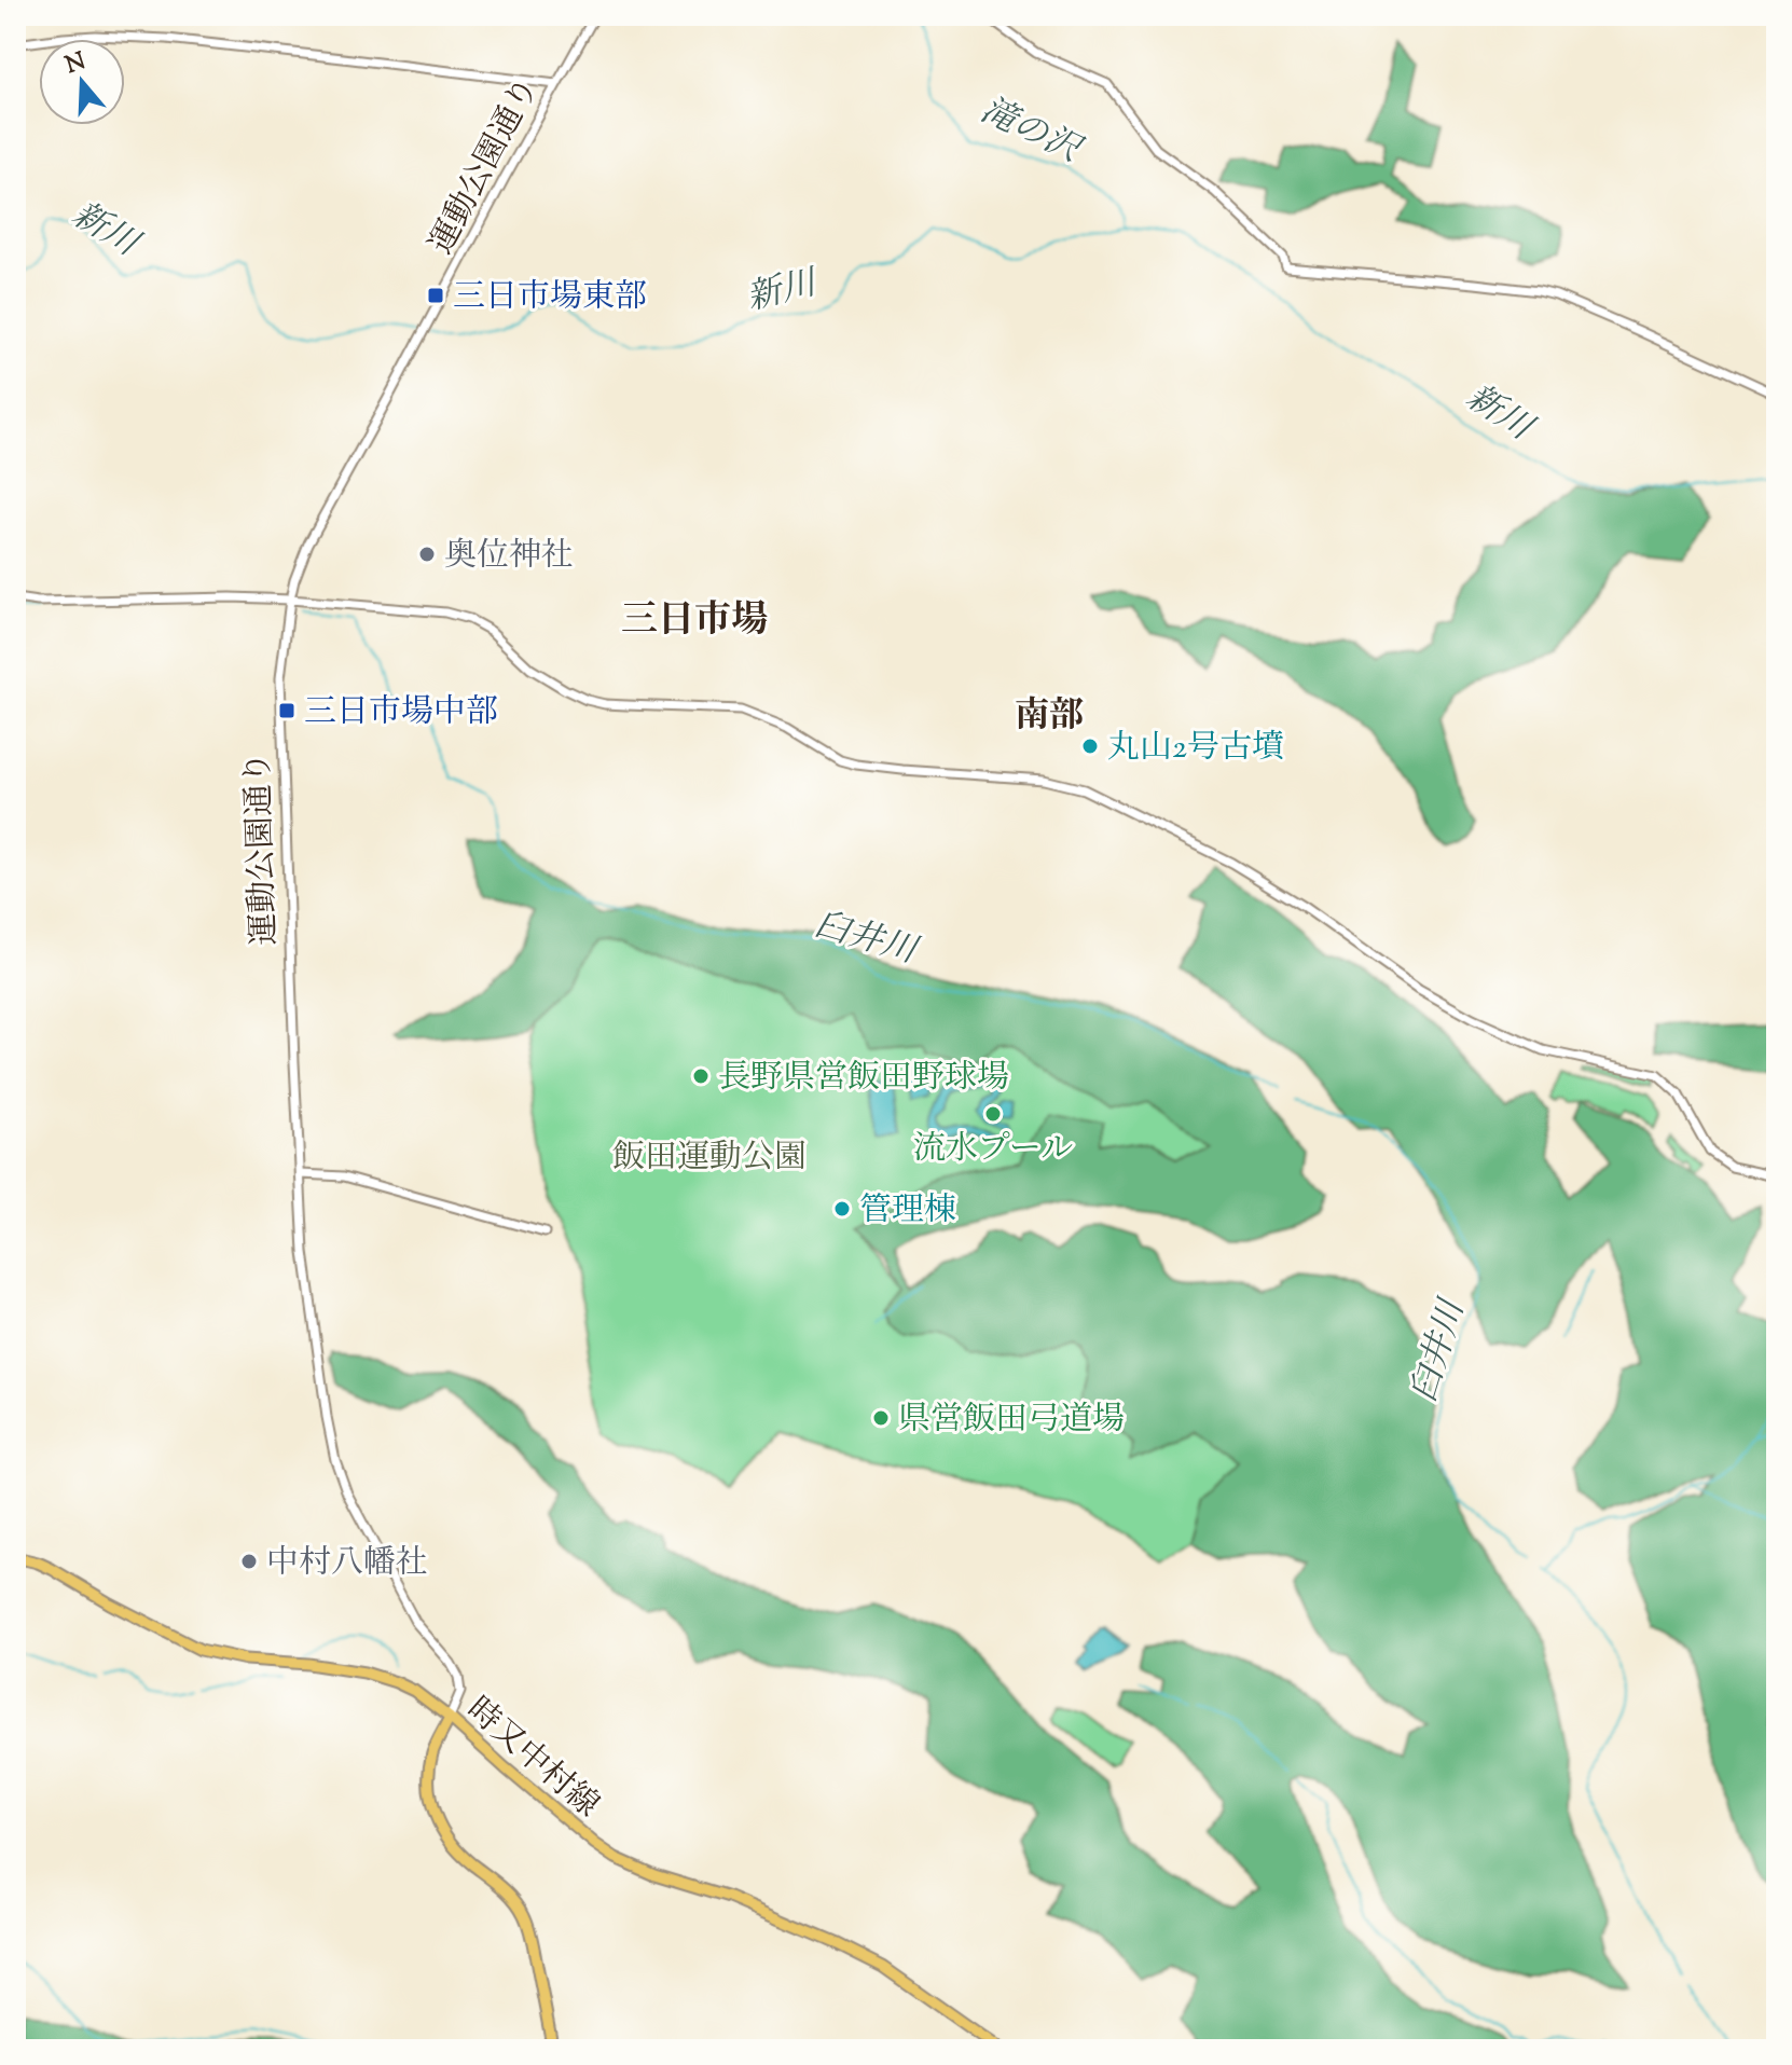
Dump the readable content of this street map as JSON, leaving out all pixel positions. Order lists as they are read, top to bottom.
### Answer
{
  "streets": {
    "main road": ["時又中村線"],
    "street": ["運動公園通り"]
  },
  "crossings": [
    ["運動公園通り", "時又中村線"]
  ],
  "districts": ["三日市場", "南部"],
  "water": ["滝の沢", "新川", "臼井川"],
  "parks": ["飯田運動公園"],
  "places": {
    "transit": ["三日市場東部", "三日市場中部"],
    "other": [
      "奥位神社",
      "丸山2号古墳",
      "長野県営飯田野球場",
      "流水プール",
      "管理棟",
      "県営飯田弓道場",
      "中村八幡社"
    ]
  },
  "north": "top"
}
